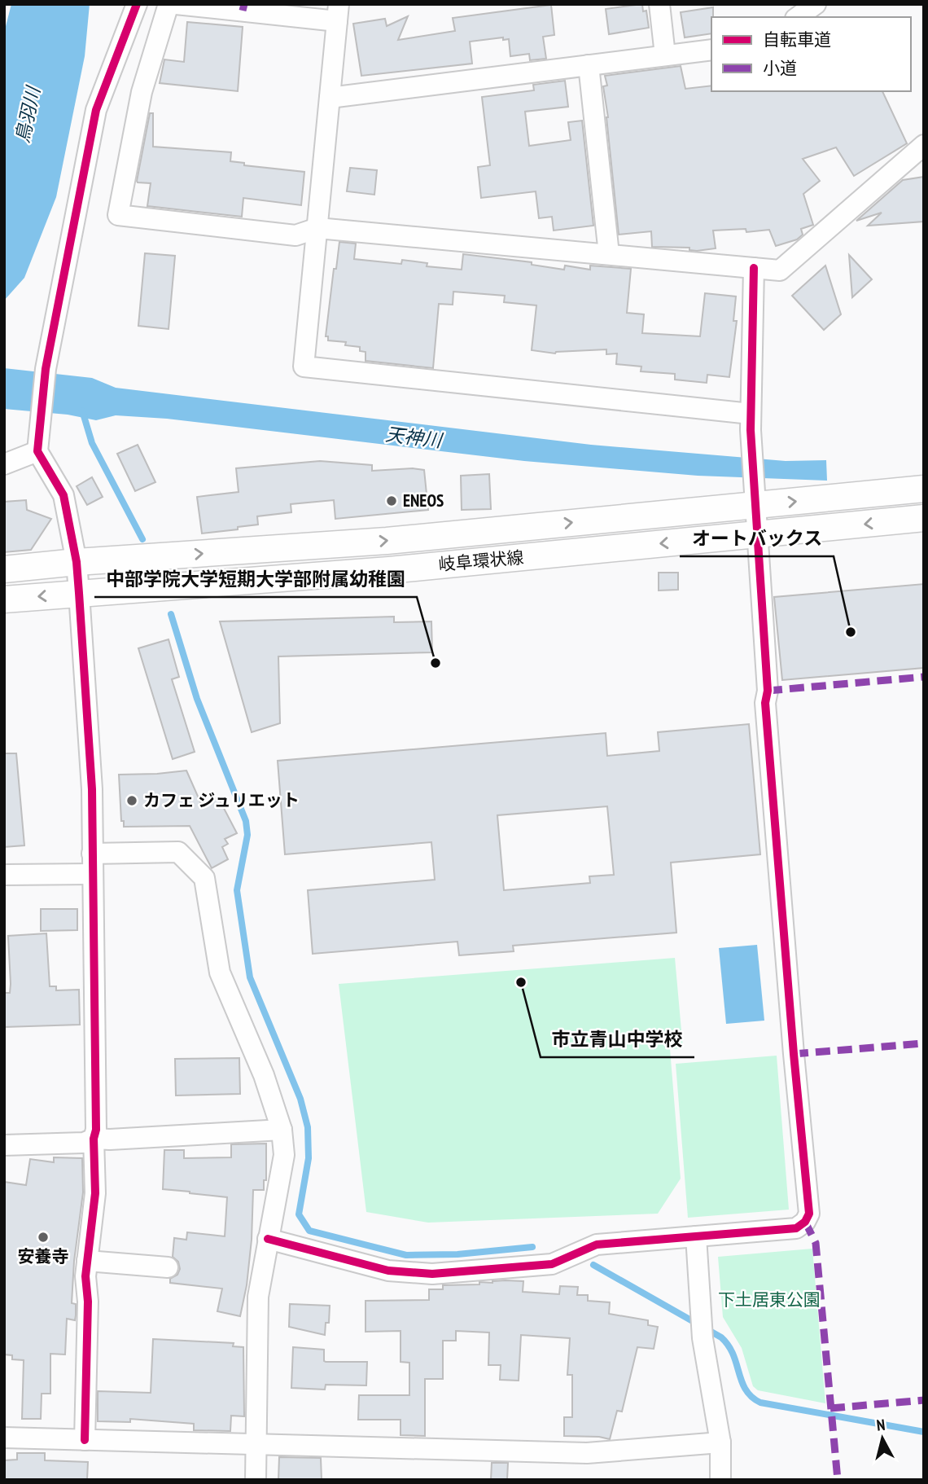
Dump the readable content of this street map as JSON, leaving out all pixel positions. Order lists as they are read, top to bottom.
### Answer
{
  "streets": {
    "main road": ["岐阜環状線"]
  },
  "water": ["鳥羽川", "天神川"],
  "parks": ["下土居東公園"],
  "places": [
    "ENEOS",
    "オートバックス",
    "中部学院大学短期大学部附属幼稚園",
    "カフェ ジュリエット",
    "市立青山中学校",
    "安養寺"
  ],
  "legend": ["自転車道", "小道"],
  "north": "top"
}
